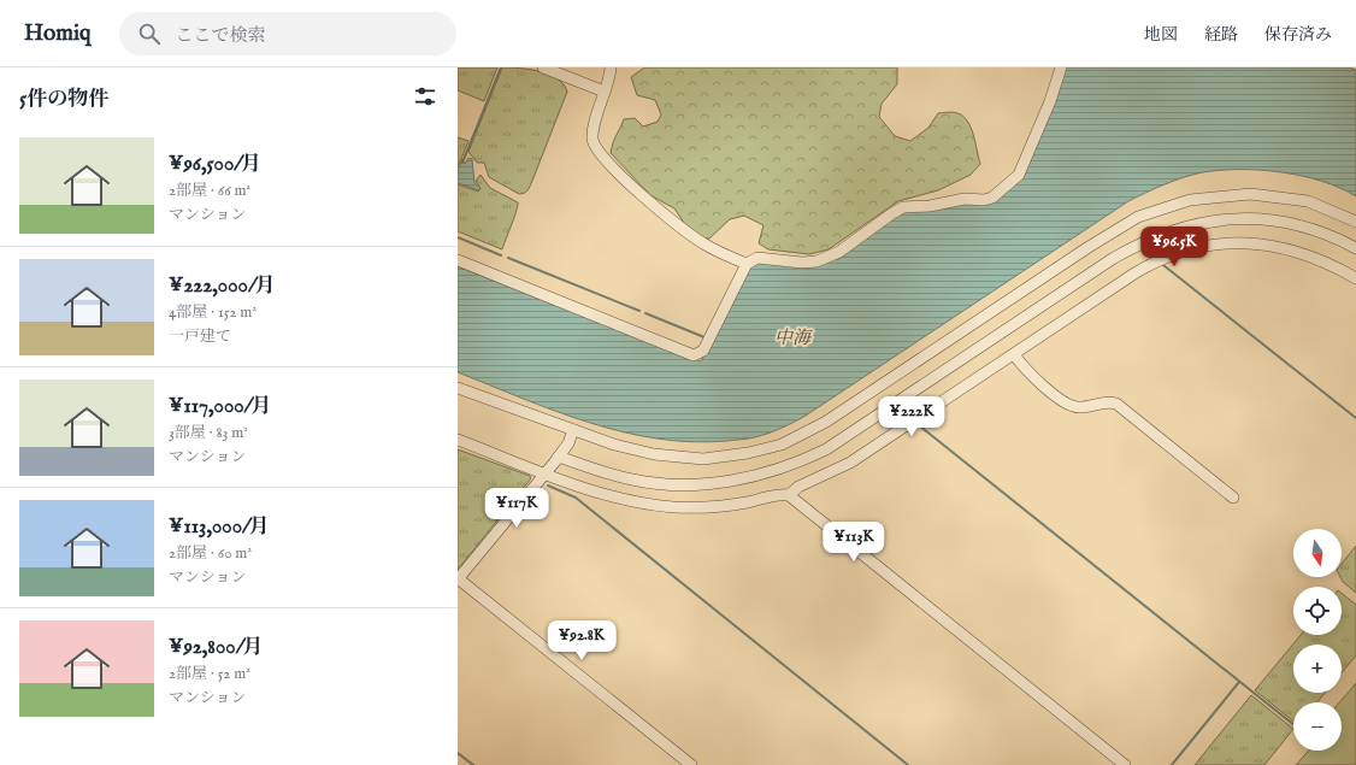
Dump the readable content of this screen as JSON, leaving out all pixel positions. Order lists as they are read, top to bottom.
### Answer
{
  "water": ["中海"],
  "north": "bottom",
  "page": {
    "header": "Homiq",
    "search": "ここで検索",
    "nav": ["地図", "経路", "保存済み"],
    "heading": "5件の物件",
    "list": [
      {
        "name": "¥96,500/月",
        "note": "2部屋 · 66 m² · マンション"
      },
      {
        "name": "¥222,000/月",
        "note": "4部屋 · 152 m² · 一戸建て"
      },
      {
        "name": "¥117,000/月",
        "note": "3部屋 · 83 m² · マンション"
      },
      {
        "name": "¥113,000/月",
        "note": "2部屋 · 60 m² · マンション"
      },
      {
        "name": "¥92,800/月",
        "note": "2部屋 · 52 m² · マンション"
      }
    ],
    "price": [
      "¥96.5K",
      "¥222K",
      "¥117K",
      "¥113K",
      "¥92.8K"
    ],
    "map_buttons": ["+", "−"]
  }
}
